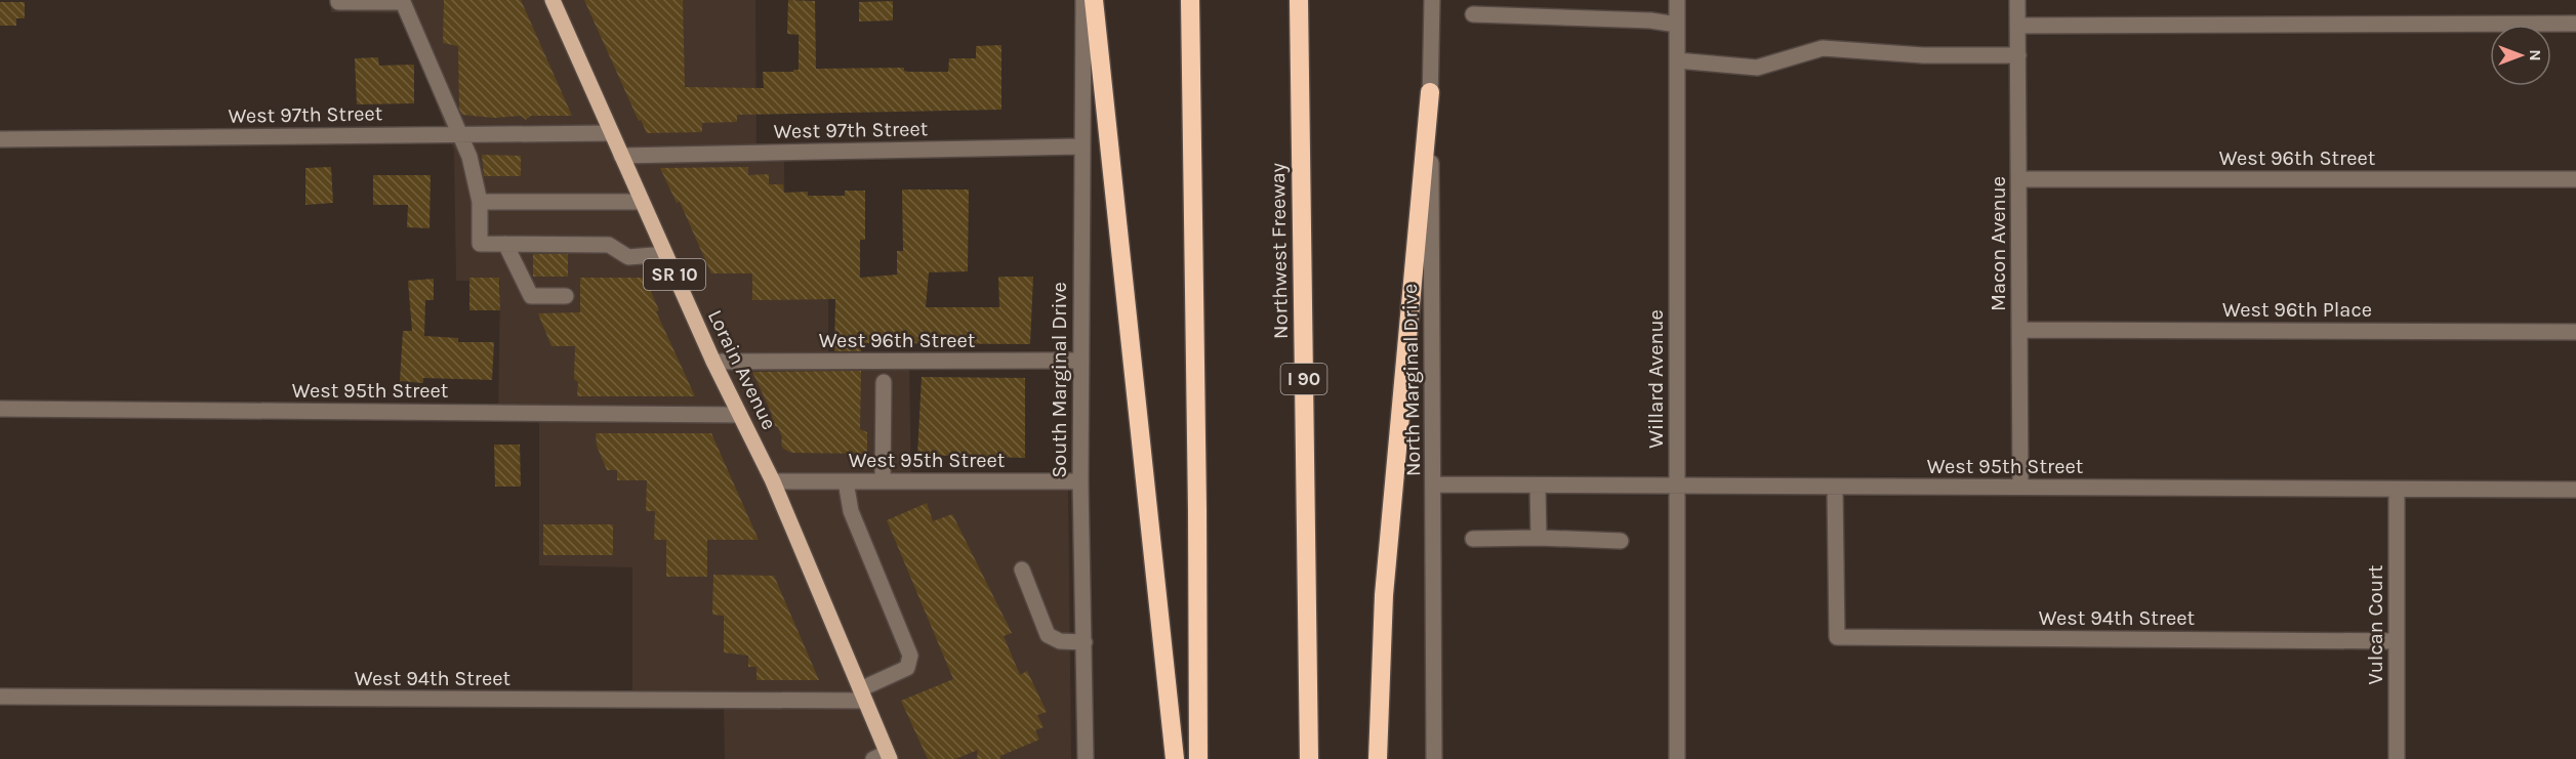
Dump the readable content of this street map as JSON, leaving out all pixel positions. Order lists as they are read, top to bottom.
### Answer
{
  "streets": {
    "highway": ["Northwest Freeway", "I 90"],
    "main road": ["SR 10", "Lorain Avenue"],
    "street": [
      "West 97th Street",
      "West 96th Street",
      "Macon Avenue",
      "West 96th Place",
      "Willard Avenue",
      "South Marginal Drive",
      "North Marginal Drive",
      "West 95th Street",
      "West 94th Street",
      "Vulcan Court"
    ]
  },
  "crossings": [
    ["West 97th Street", "Lorain Avenue"],
    ["West 97th Street", "South Marginal Drive"],
    ["West 96th Street", "Macon Avenue"],
    ["West 96th Street", "Lorain Avenue"],
    ["West 96th Street", "South Marginal Drive"],
    ["Macon Avenue", "West 96th Place"],
    ["Macon Avenue", "West 95th Street"],
    ["Lorain Avenue", "West 95th Street"],
    ["Lorain Avenue", "West 94th Street"],
    ["Willard Avenue", "West 95th Street"],
    ["South Marginal Drive", "West 95th Street"],
    ["North Marginal Drive", "West 95th Street"],
    ["West 95th Street", "West 94th Street"],
    ["West 95th Street", "Vulcan Court"],
    ["West 94th Street", "Vulcan Court"]
  ],
  "north": "right"
}
